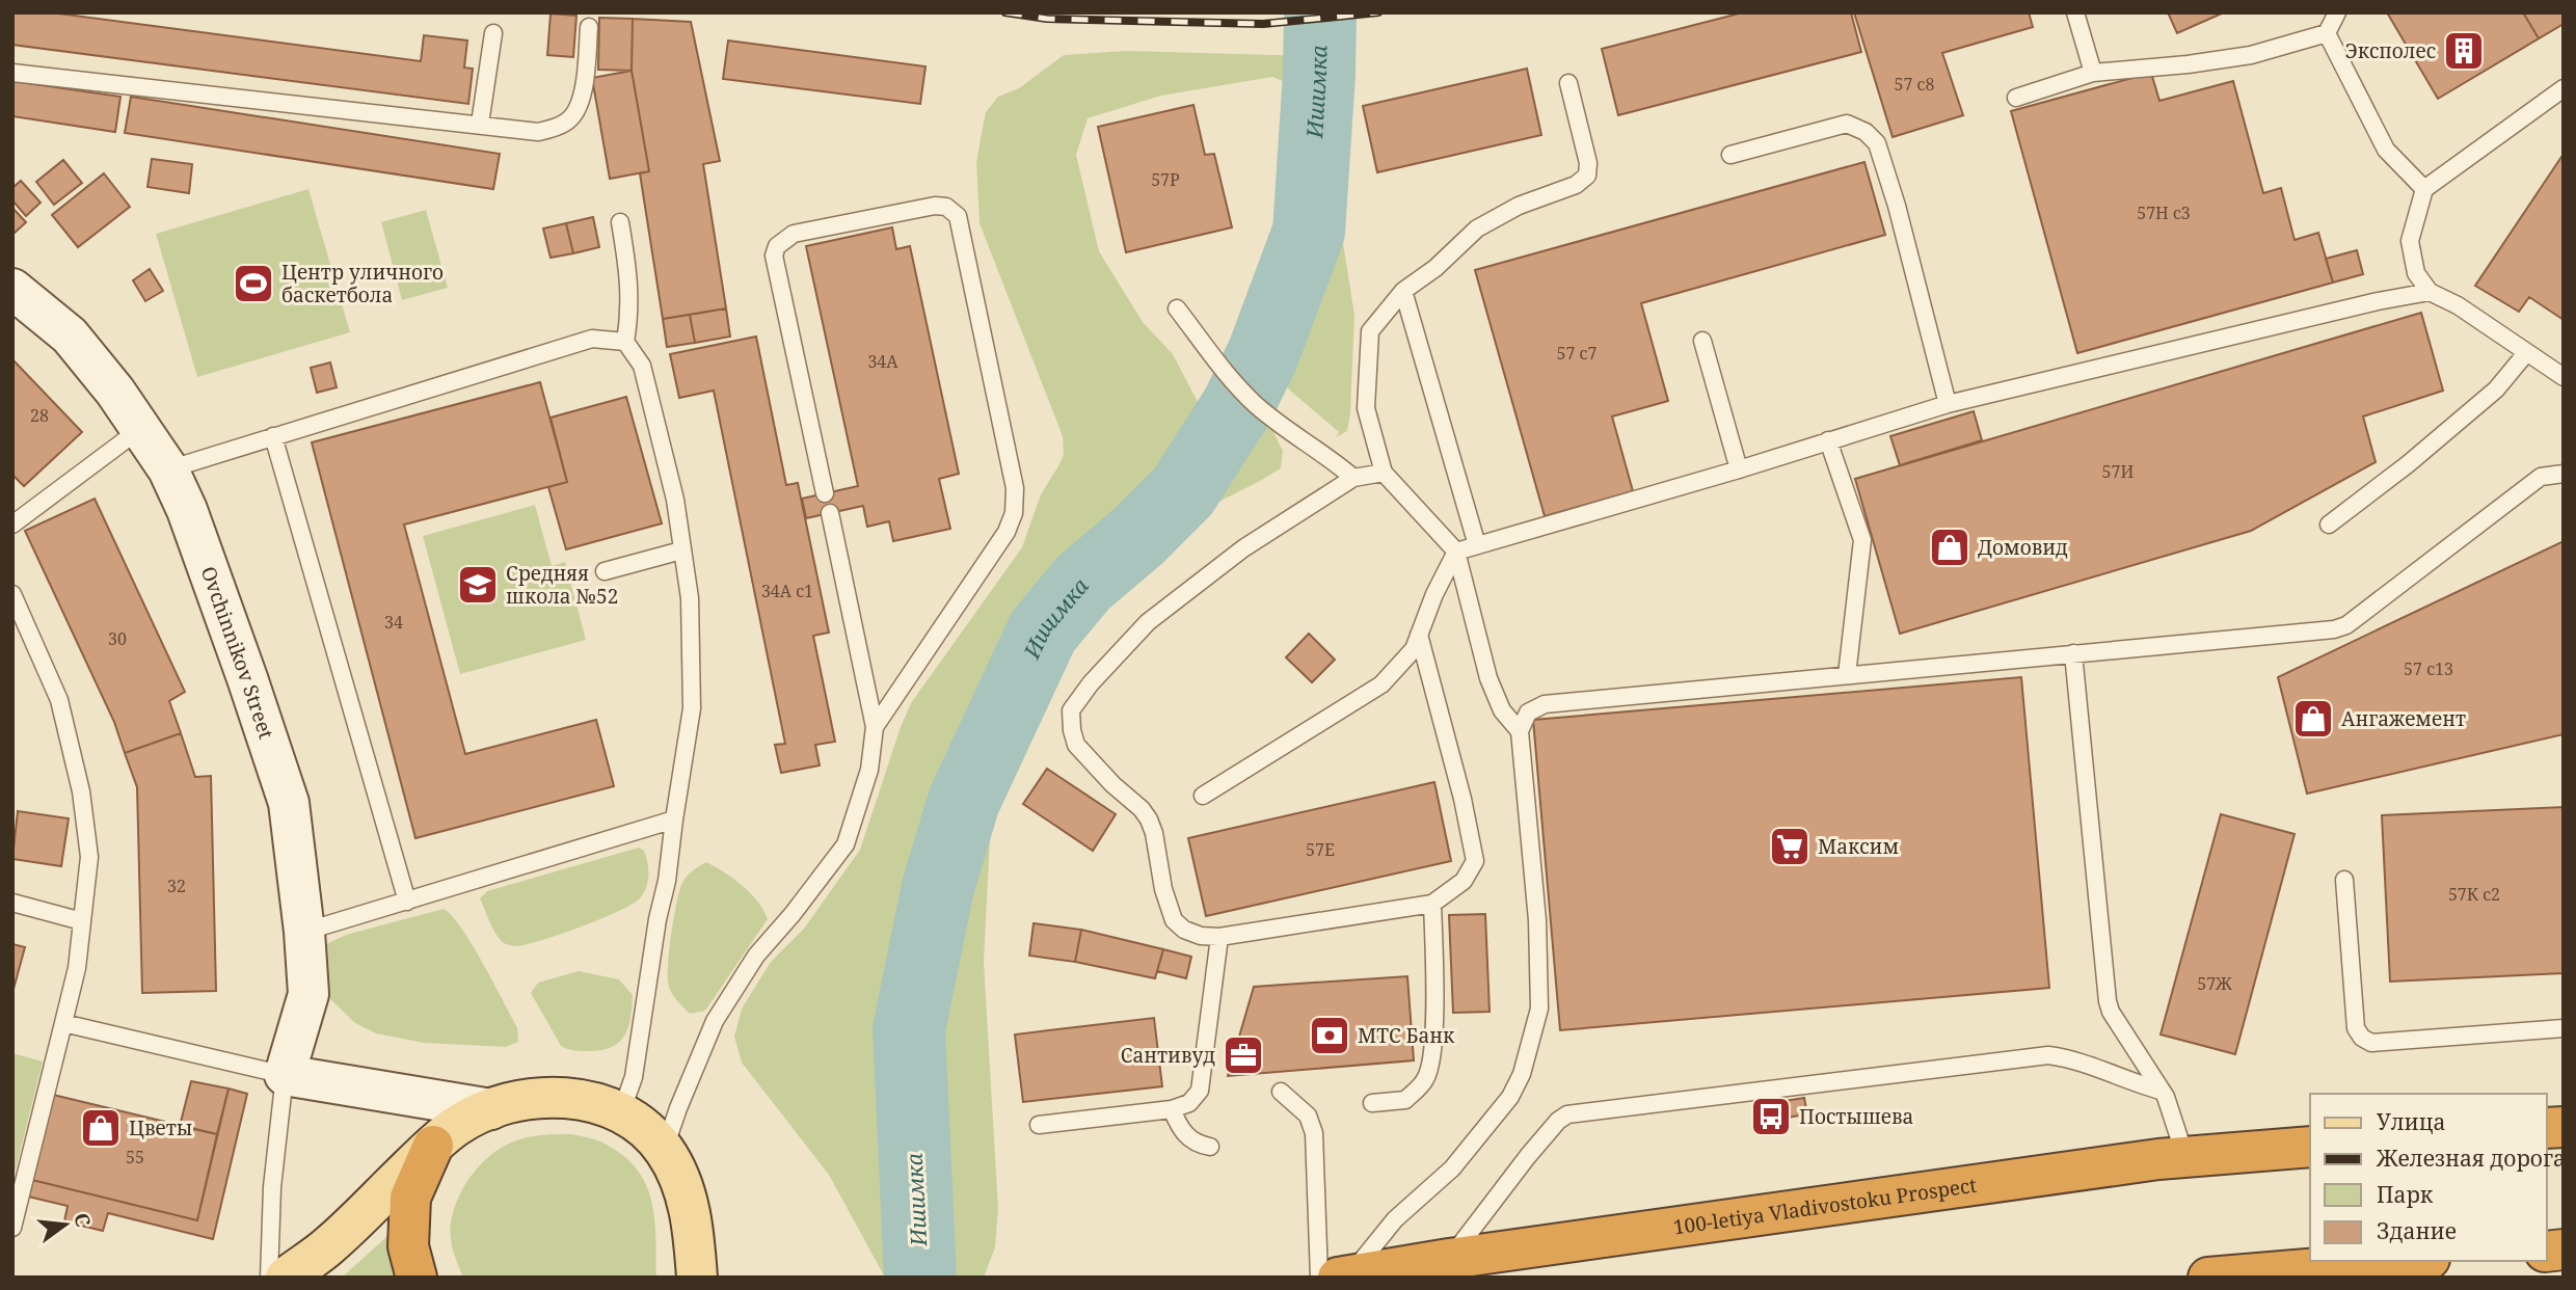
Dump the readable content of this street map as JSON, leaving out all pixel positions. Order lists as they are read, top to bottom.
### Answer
{
  "streets": {
    "highway": ["100-letiya Vladivostoku Prospect"],
    "street": ["Ovchinnikov Street"]
  },
  "water": ["Ишимка"],
  "places": {
    "building": ["Эксполес"],
    "sports": ["Центр уличного баскетбола"],
    "shop": ["Домовид", "Ангажемент", "Цветы"],
    "school or university": ["Средняя школа №52"],
    "supermarket": ["Максим"],
    "bank": ["МТС Банк"],
    "office": ["Сантивуд"],
    "bus stop": ["Постышева"]
  },
  "house_numbers": [
    "57 с8",
    "57Р",
    "57Н с3",
    "57 с7",
    "34А",
    "28",
    "57И",
    "34А с1",
    "34",
    "30",
    "57 с13",
    "57Е",
    "32",
    "57К с2",
    "57Ж",
    "55"
  ],
  "legend": [
    "Улица",
    "Железная дорога",
    "Парк",
    "Здание"
  ],
  "north": "right"
}
